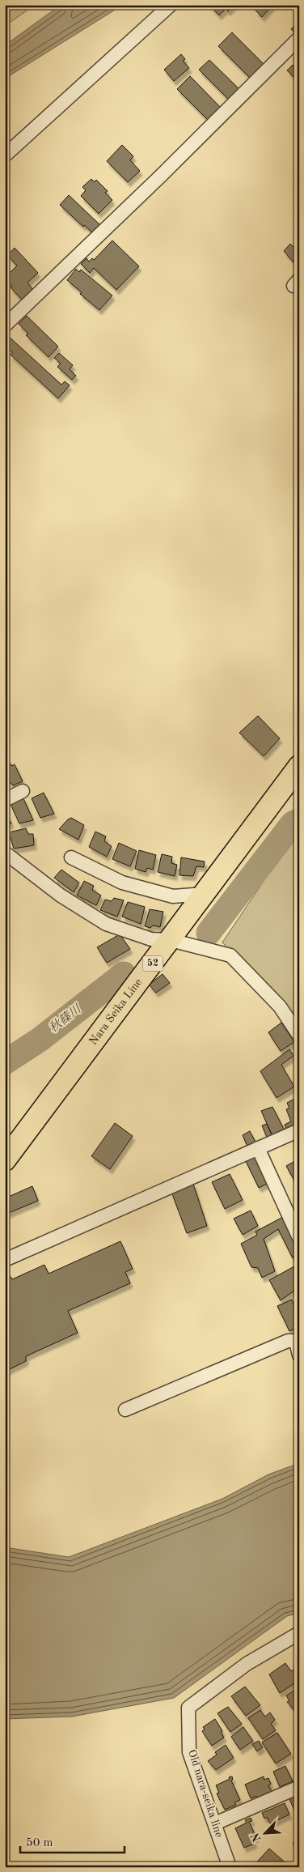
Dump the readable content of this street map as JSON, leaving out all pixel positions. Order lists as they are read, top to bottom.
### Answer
{
  "streets": {
    "main road": ["52", "Nara Seika Line"],
    "street": ["Old nara-seika line"]
  },
  "water": ["秋篠川"],
  "scale_bar": "50 m",
  "north": "bottom left"
}
